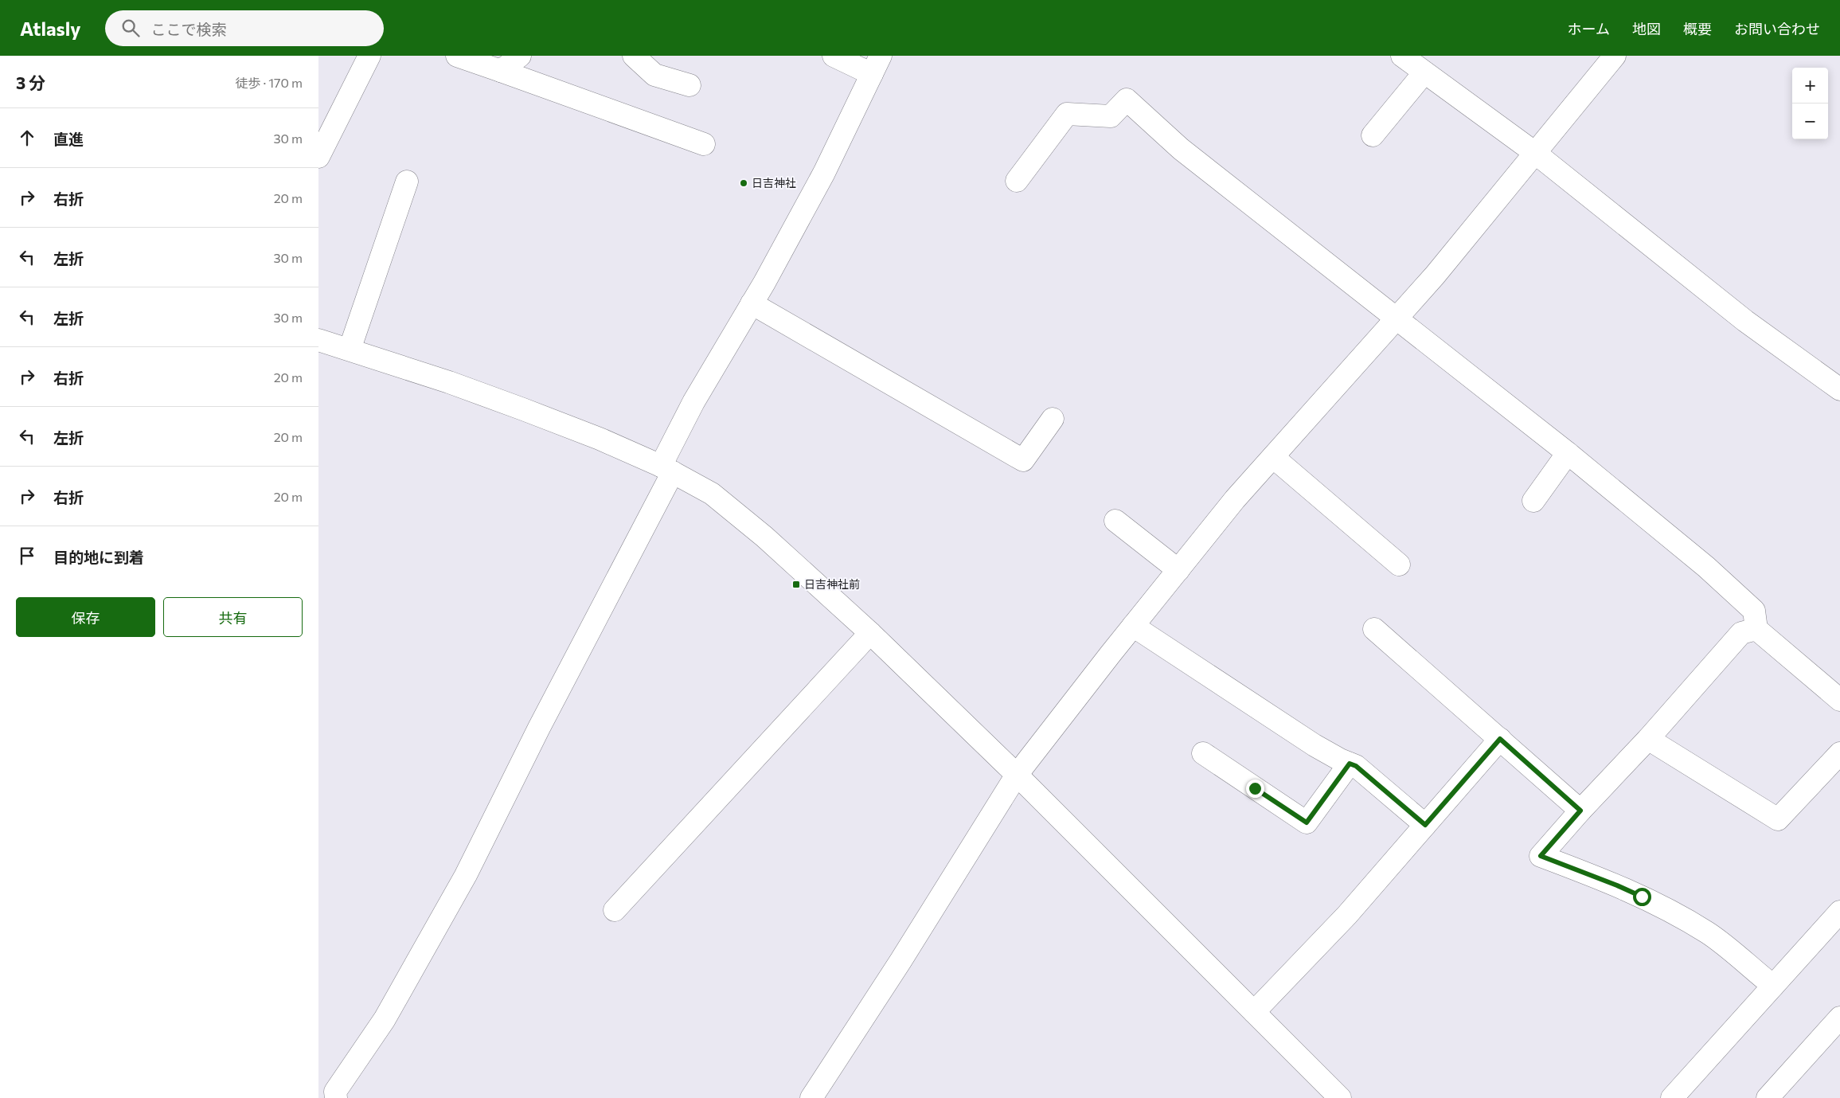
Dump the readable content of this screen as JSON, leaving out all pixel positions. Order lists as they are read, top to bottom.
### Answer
{
  "places": {
    "other": ["日吉神社"],
    "transit": ["日吉神社前"]
  },
  "page": {
    "header": "Atlasly",
    "search": "ここで検索",
    "nav": [
      "ホーム",
      "地図",
      "概要",
      "お問い合わせ"
    ],
    "heading": ["3 分", "徒歩 · 170 m"],
    "map_buttons": ["+", "−"],
    "list": [
      ["直進", "30 m"],
      ["右折", "20 m"],
      ["左折", "30 m"],
      ["左折", "30 m"],
      ["右折", "20 m"],
      ["左折", "20 m"],
      ["右折", "20 m"],
      "目的地に到着"
    ],
    "buttons": ["保存", "共有"]
  }
}
